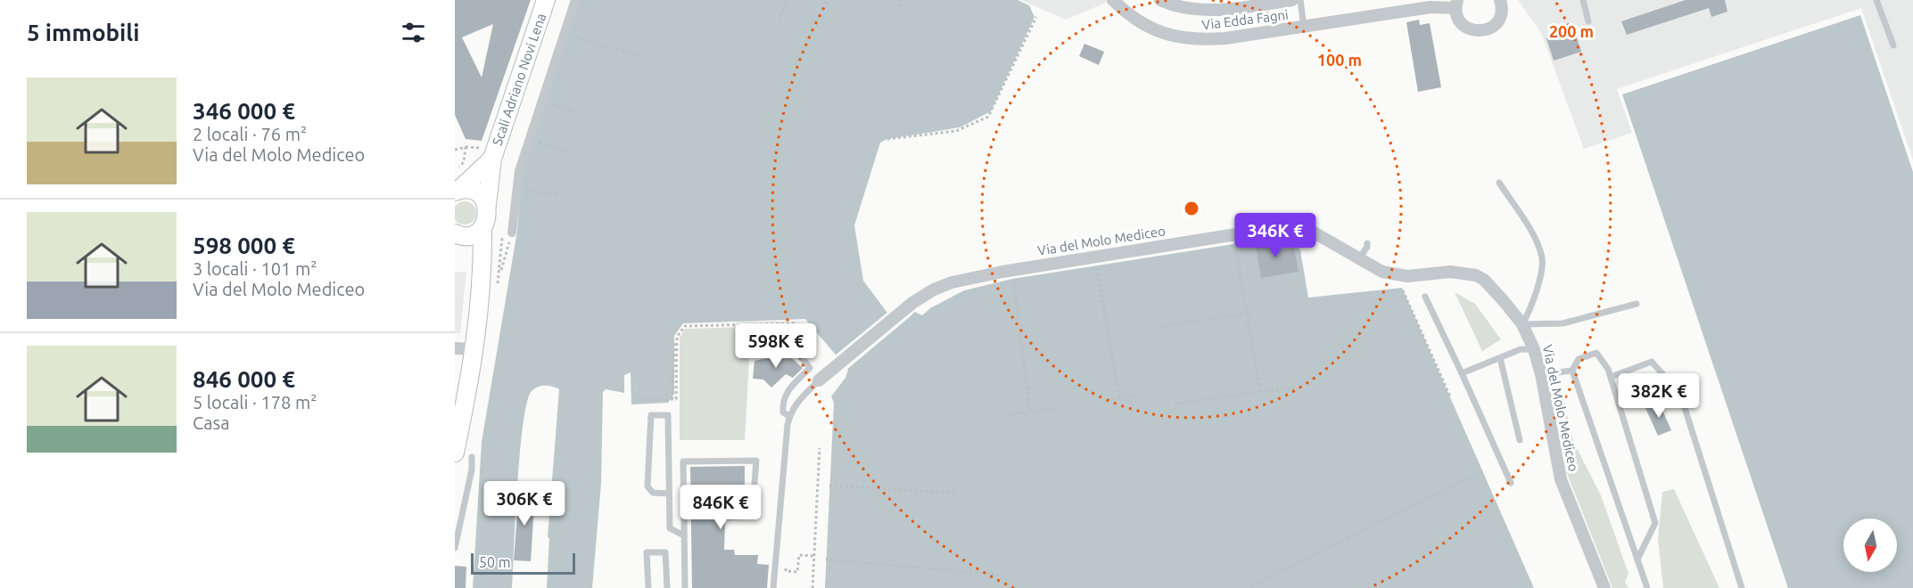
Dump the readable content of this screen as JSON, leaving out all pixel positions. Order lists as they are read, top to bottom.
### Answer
{
  "streets": {
    "main road": ["Scali Adriano Novi Lena"],
    "street": ["Via Edda Fagni", "Via del Molo Mediceo"]
  },
  "scale_bar": "50 m",
  "north": "bottom",
  "page": {
    "heading": "5 immobili",
    "list": [
      {
        "name": "346 000 €",
        "note": "2 locali · 76 m² · Via del Molo Mediceo"
      },
      {
        "name": "598 000 €",
        "note": "3 locali · 101 m² · Via del Molo Mediceo"
      },
      {
        "name": "846 000 €",
        "note": "5 locali · 178 m² · Casa"
      }
    ],
    "price": [
      "346K €",
      "598K €",
      "382K €",
      "306K €",
      "846K €"
    ],
    "scale": "50 m"
  },
  "rings": ["200 m", "100 m"]
}
